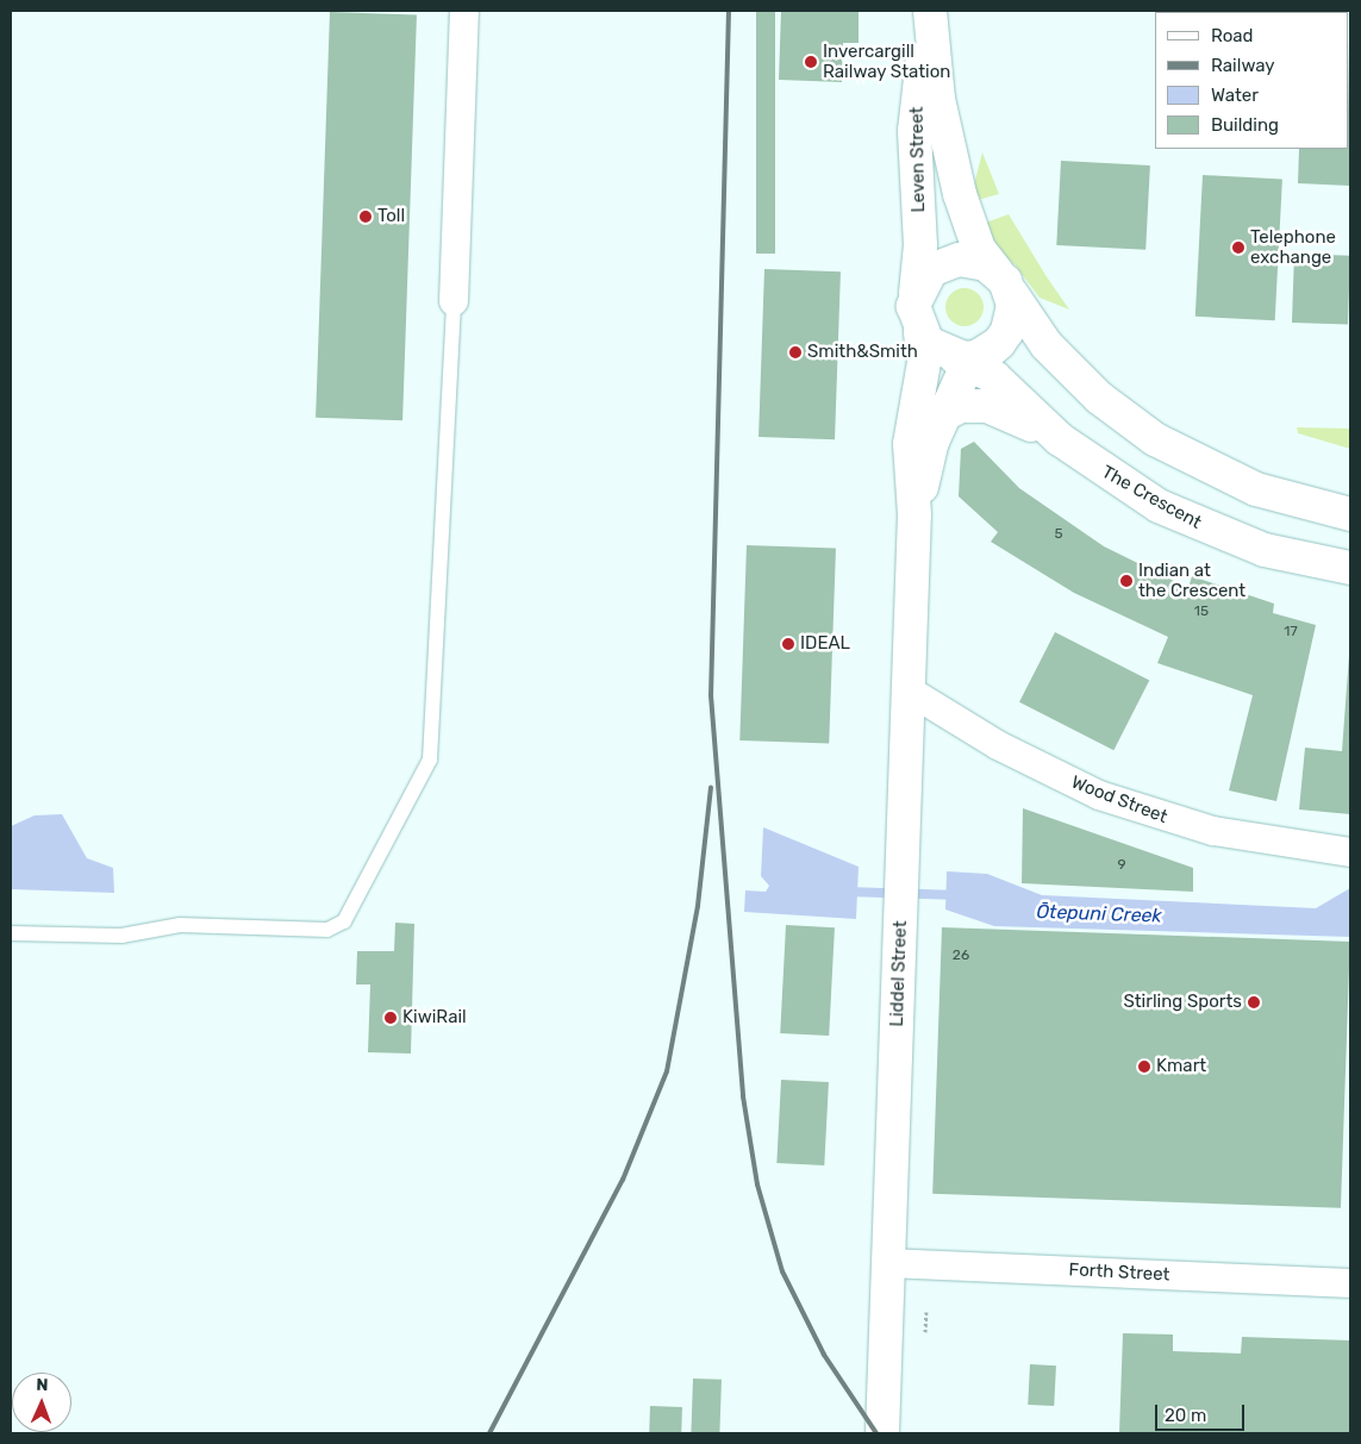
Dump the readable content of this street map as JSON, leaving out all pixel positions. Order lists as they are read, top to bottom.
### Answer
{
  "streets": {
    "street": [
      "Leven Street",
      "The Crescent",
      "Wood Street",
      "Liddel Street",
      "Forth Street"
    ]
  },
  "crossings": [
    ["Leven Street", "The Crescent"],
    ["Leven Street", "Liddel Street"],
    ["The Crescent", "Liddel Street"],
    ["Wood Street", "Liddel Street"],
    ["Liddel Street", "Forth Street"]
  ],
  "water": ["Ōtepuni Creek"],
  "places": [
    "Invercargill Railway Station",
    "Toll",
    "Telephone exchange",
    "Smith&Smith",
    "Indian at the Crescent",
    "IDEAL",
    "Stirling Sports",
    "KiwiRail",
    "Kmart"
  ],
  "house_numbers": [
    "5",
    "15",
    "17",
    "9",
    "26"
  ],
  "legend": [
    "Road",
    "Railway",
    "Water",
    "Building"
  ],
  "scale_bar": "20 m",
  "north": "top"
}
